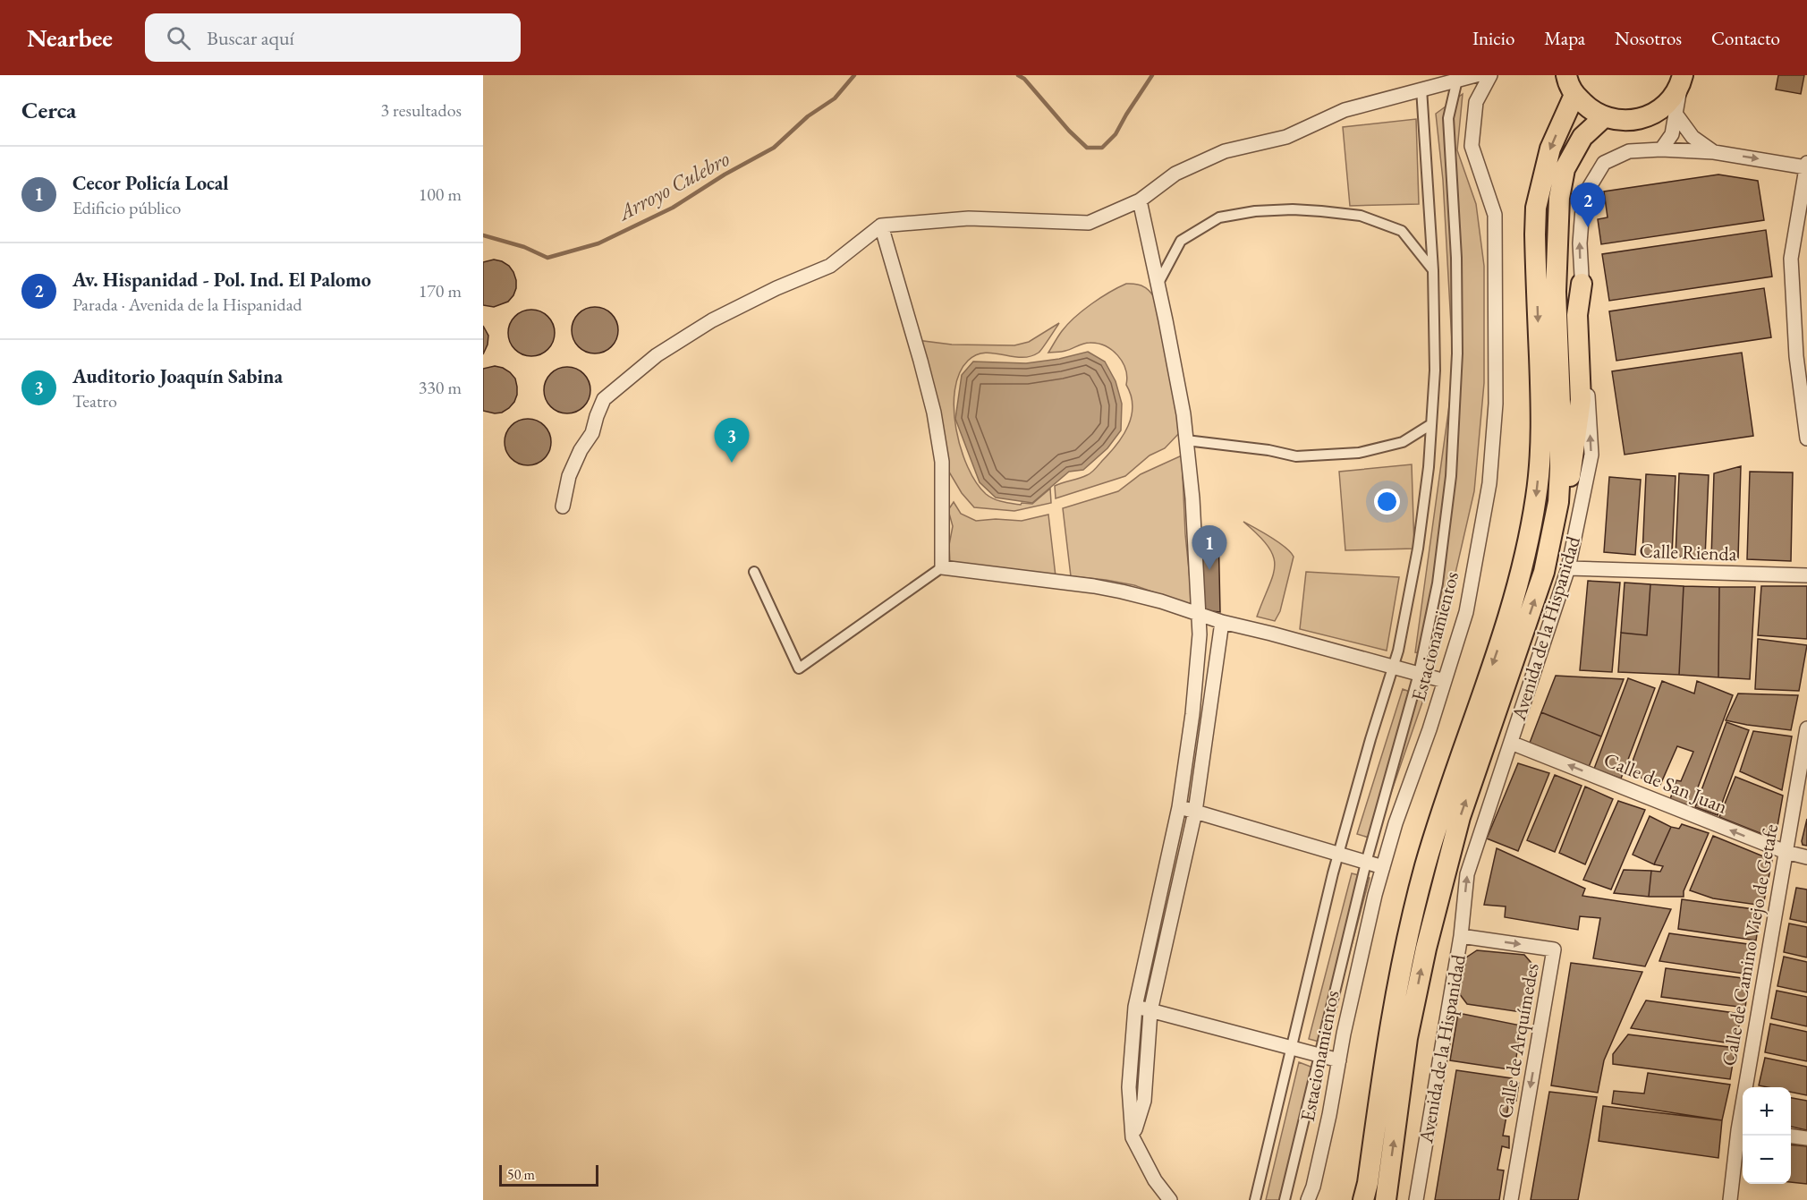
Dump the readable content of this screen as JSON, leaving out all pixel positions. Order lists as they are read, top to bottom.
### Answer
{
  "streets": {
    "main road": ["Avenida de la Hispanidad"],
    "street": [
      "Calle Rienda",
      "Estacionamientos",
      "Calle de San Juan",
      "Calle de Camino Viejo de Getafe",
      "Calle de Arquímedes"
    ]
  },
  "crossings": [
    ["Calle Rienda", "Avenida de la Hispanidad"],
    ["Avenida de la Hispanidad", "Calle de San Juan"],
    ["Avenida de la Hispanidad", "Calle de Arquímedes"],
    ["Calle de San Juan", "Calle de Camino Viejo de Getafe"]
  ],
  "one_way": ["Calle de San Juan"],
  "water": ["Arroyo Culebro"],
  "scale_bar": "50 m",
  "page": {
    "header": "Nearbee",
    "search": "Buscar aquí",
    "nav": [
      "Inicio",
      "Mapa",
      "Nosotros",
      "Contacto"
    ],
    "heading": ["Cerca", "3 resultados"],
    "list": [
      {
        "mark": "1",
        "name": "Cecor Policía Local",
        "note": "Edificio público",
        "value": "100 m"
      },
      {
        "mark": "2",
        "name": "Av. Hispanidad - Pol. Ind. El Palomo",
        "note": "Parada · Avenida de la Hispanidad",
        "value": "170 m"
      },
      {
        "mark": "3",
        "name": "Auditorio Joaquín Sabina",
        "note": "Teatro",
        "value": "330 m"
      }
    ],
    "pins": ["2", "3", "1"],
    "map_buttons": ["+", "−"],
    "scale": "50 m"
  }
}
